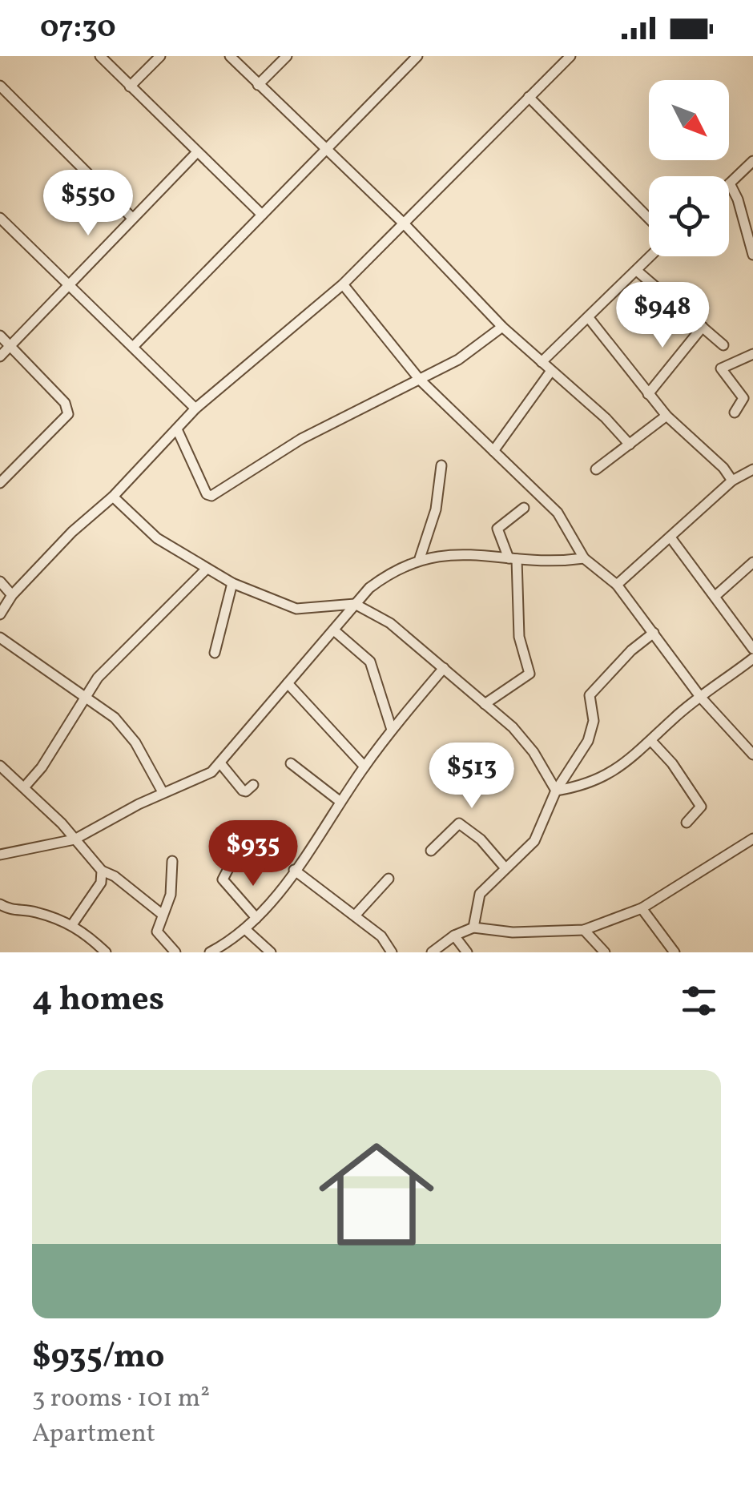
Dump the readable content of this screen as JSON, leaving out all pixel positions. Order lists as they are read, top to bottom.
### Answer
{
  "north": "bottom right",
  "page": {
    "status": "07:30",
    "price": [
      "$550",
      "$948",
      "$513",
      "$935"
    ],
    "heading": "4 homes",
    "list": [
      {
        "name": "$935/mo",
        "note": "3 rooms · 101 m² · Apartment"
      }
    ]
  }
}
